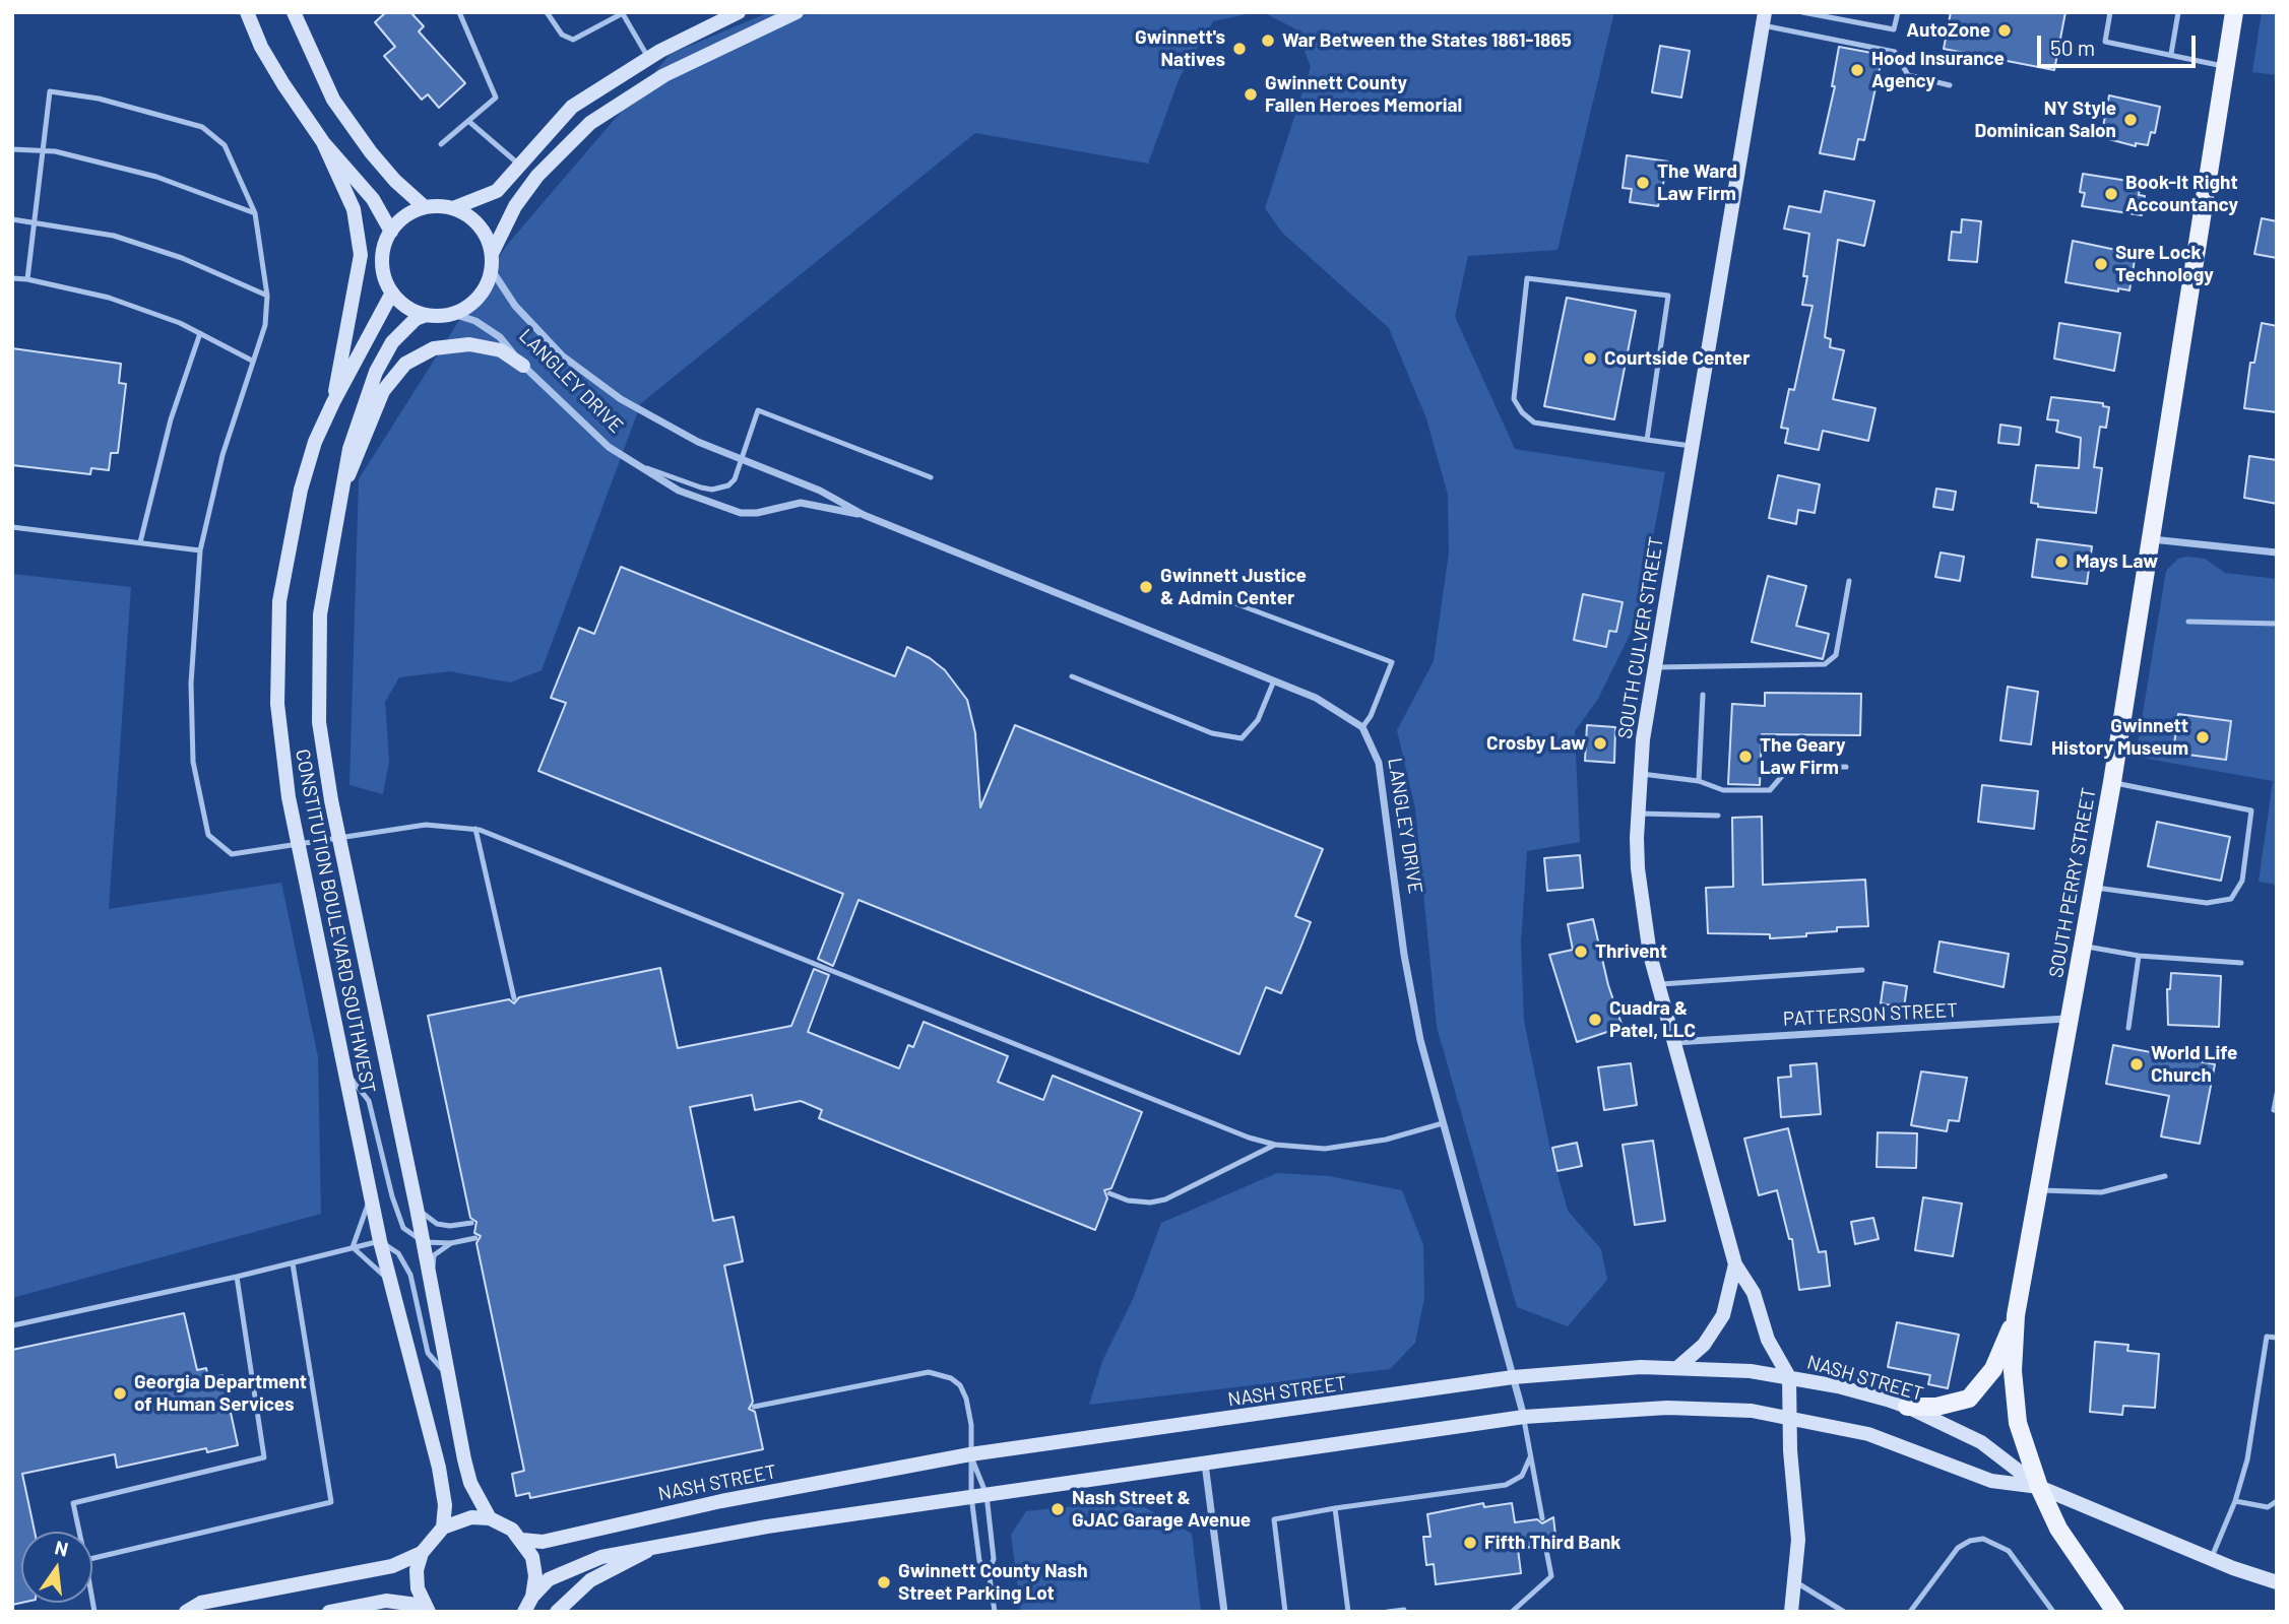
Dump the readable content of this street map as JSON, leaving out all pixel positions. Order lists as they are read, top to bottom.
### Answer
{
  "streets": {
    "main road": ["SOUTH PERRY STREET"],
    "street": [
      "LANGLEY DRIVE",
      "SOUTH CULVER STREET",
      "CONSTITUTION BOULEVARD SOUTHWEST",
      "PATTERSON STREET",
      "NASH STREET"
    ]
  },
  "crossings": [
    ["LANGLEY DRIVE", "CONSTITUTION BOULEVARD SOUTHWEST"],
    ["LANGLEY DRIVE", "NASH STREET"],
    ["SOUTH CULVER STREET", "PATTERSON STREET"],
    ["SOUTH PERRY STREET", "PATTERSON STREET"],
    ["SOUTH PERRY STREET", "NASH STREET"]
  ],
  "places": [
    "AutoZone",
    "War Between the States 1861-1865",
    "Gwinnett's Natives",
    "Hood Insurance Agency",
    "Gwinnett County Fallen Heroes Memorial",
    "NY Style Dominican Salon",
    "The Ward Law Firm",
    "Book-It Right Accountancy",
    "Sure Lock Technology",
    "Courtside Center",
    "Mays Law",
    "Gwinnett Justice & Admin Center",
    "Gwinnett History Museum",
    "Crosby Law",
    "The Geary Law Firm",
    "Thrivent",
    "Cuadra & Patel, LLC",
    "World Life Church",
    "Georgia Department of Human Services",
    "Nash Street & GJAC Garage Avenue",
    "Fifth Third Bank",
    "Gwinnett County Nash Street Parking Lot"
  ],
  "scale_bar": "50 m",
  "north": "top"
}
